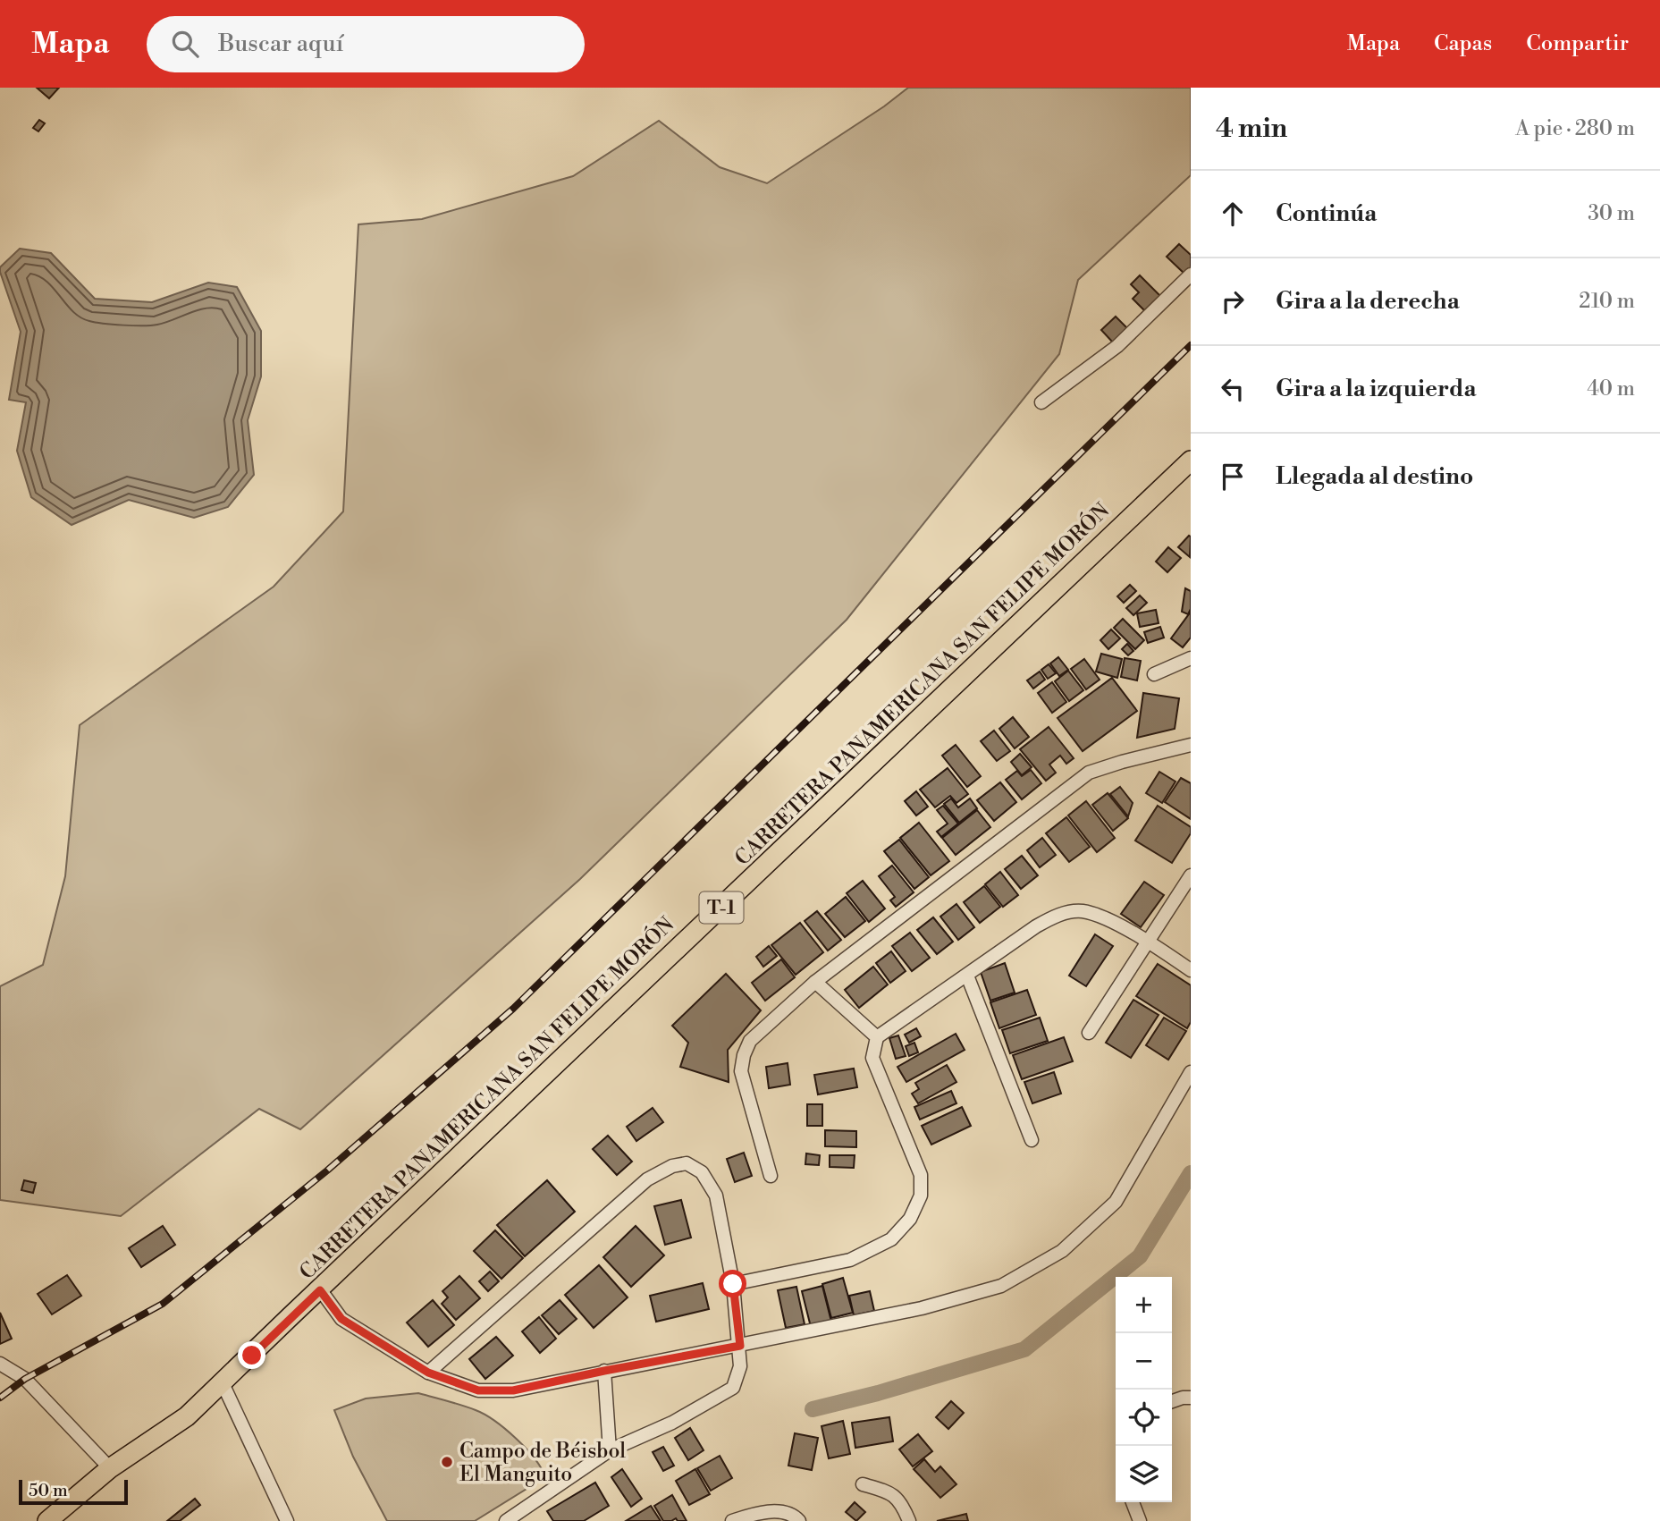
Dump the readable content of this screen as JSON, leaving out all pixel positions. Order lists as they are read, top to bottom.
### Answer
{
  "streets": {
    "main road": ["CARRETERA PANAMERICANA SAN FELIPE MORÓN", "T-1"]
  },
  "places": ["Campo de Béisbol El Manguito"],
  "scale_bar": "50 m",
  "page": {
    "header": "Mapa",
    "search": "Buscar aquí",
    "nav": ["Mapa", "Capas", "Compartir"],
    "heading": ["4 min", "A pie · 280 m"],
    "list": [
      ["Continúa", "30 m"],
      ["Gira a la derecha", "210 m"],
      ["Gira a la izquierda", "40 m"],
      "Llegada al destino"
    ],
    "map_buttons": ["+", "−"],
    "scale": "50 m"
  }
}
